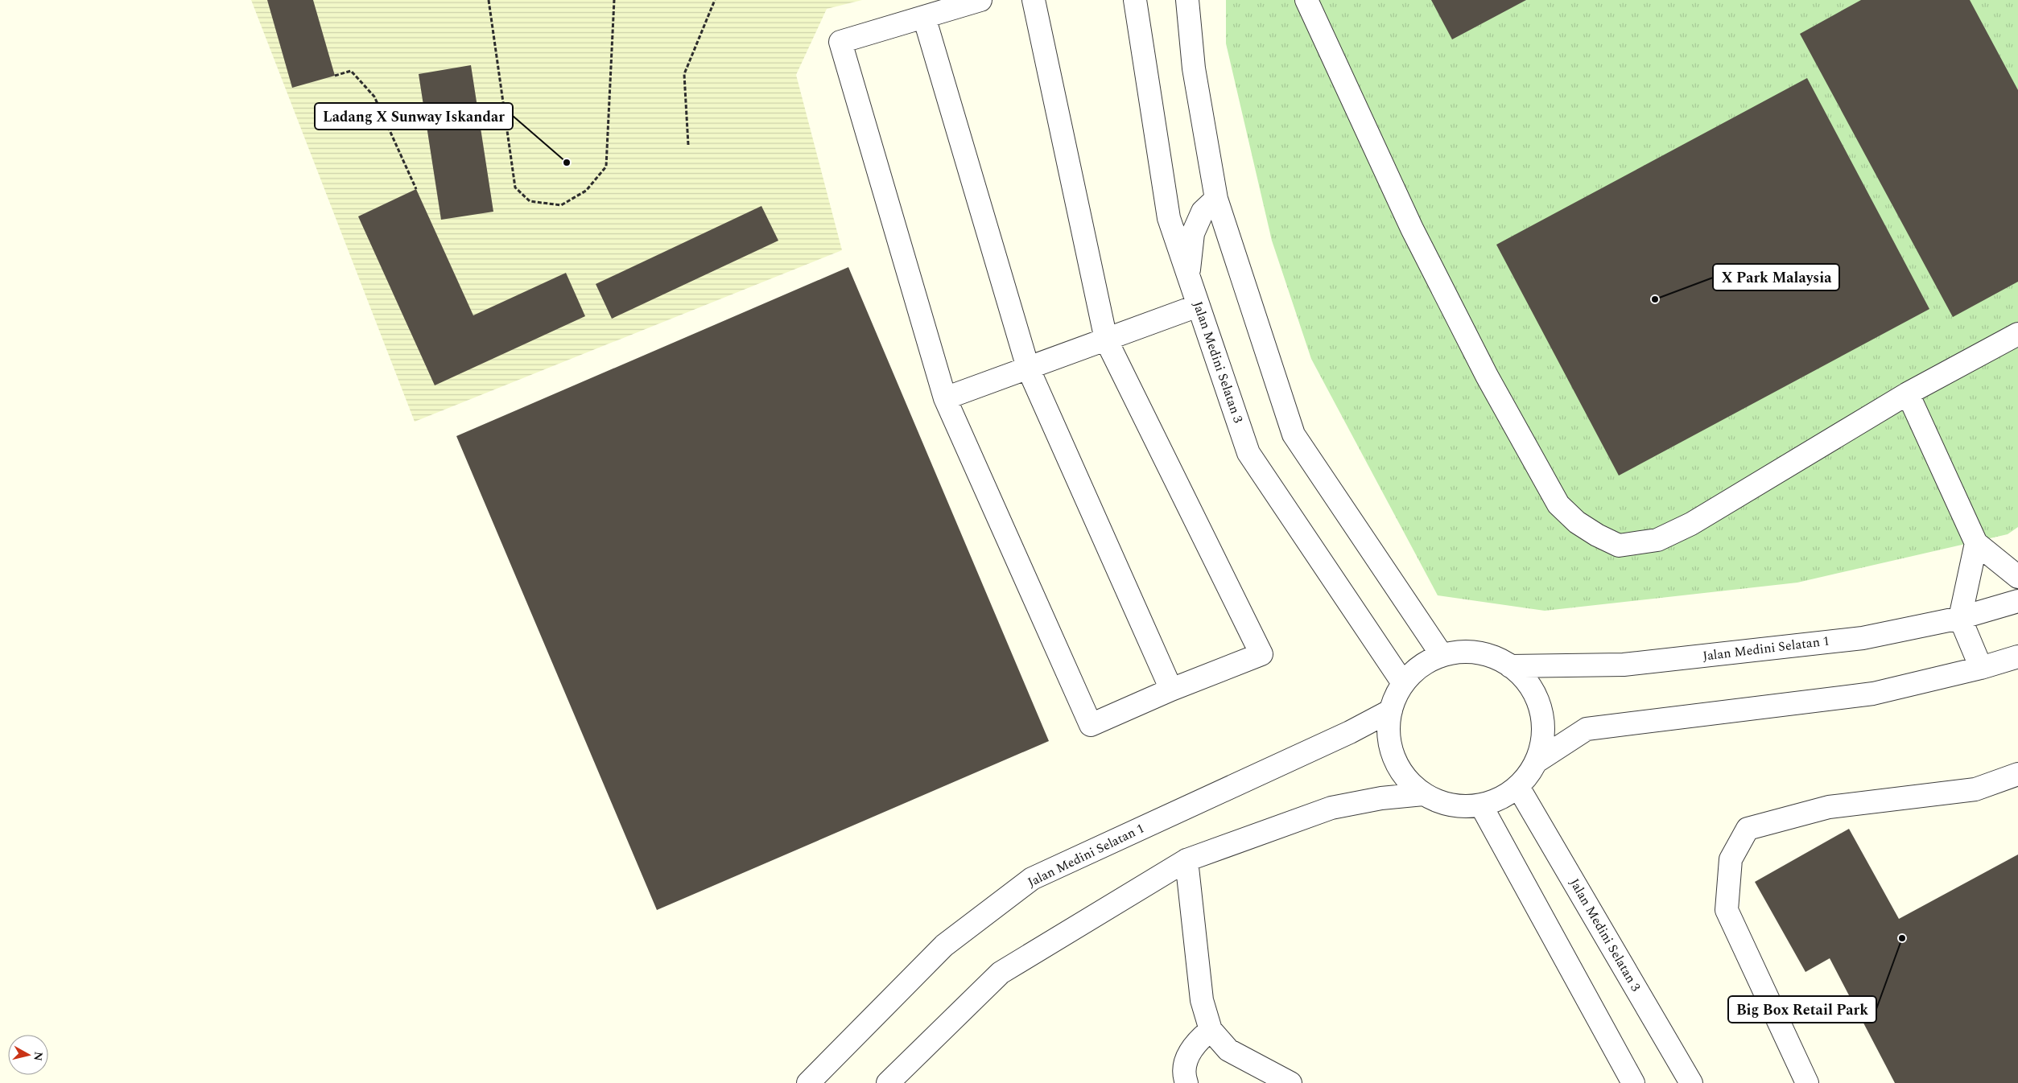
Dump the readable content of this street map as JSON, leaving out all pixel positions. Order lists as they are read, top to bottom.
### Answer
{
  "streets": {
    "street": ["Jalan Medini Selatan 3", "Jalan Medini Selatan 1"]
  },
  "places": ["Ladang X Sunway Iskandar", "X Park Malaysia", "Big Box Retail Park"],
  "north": "right"
}
